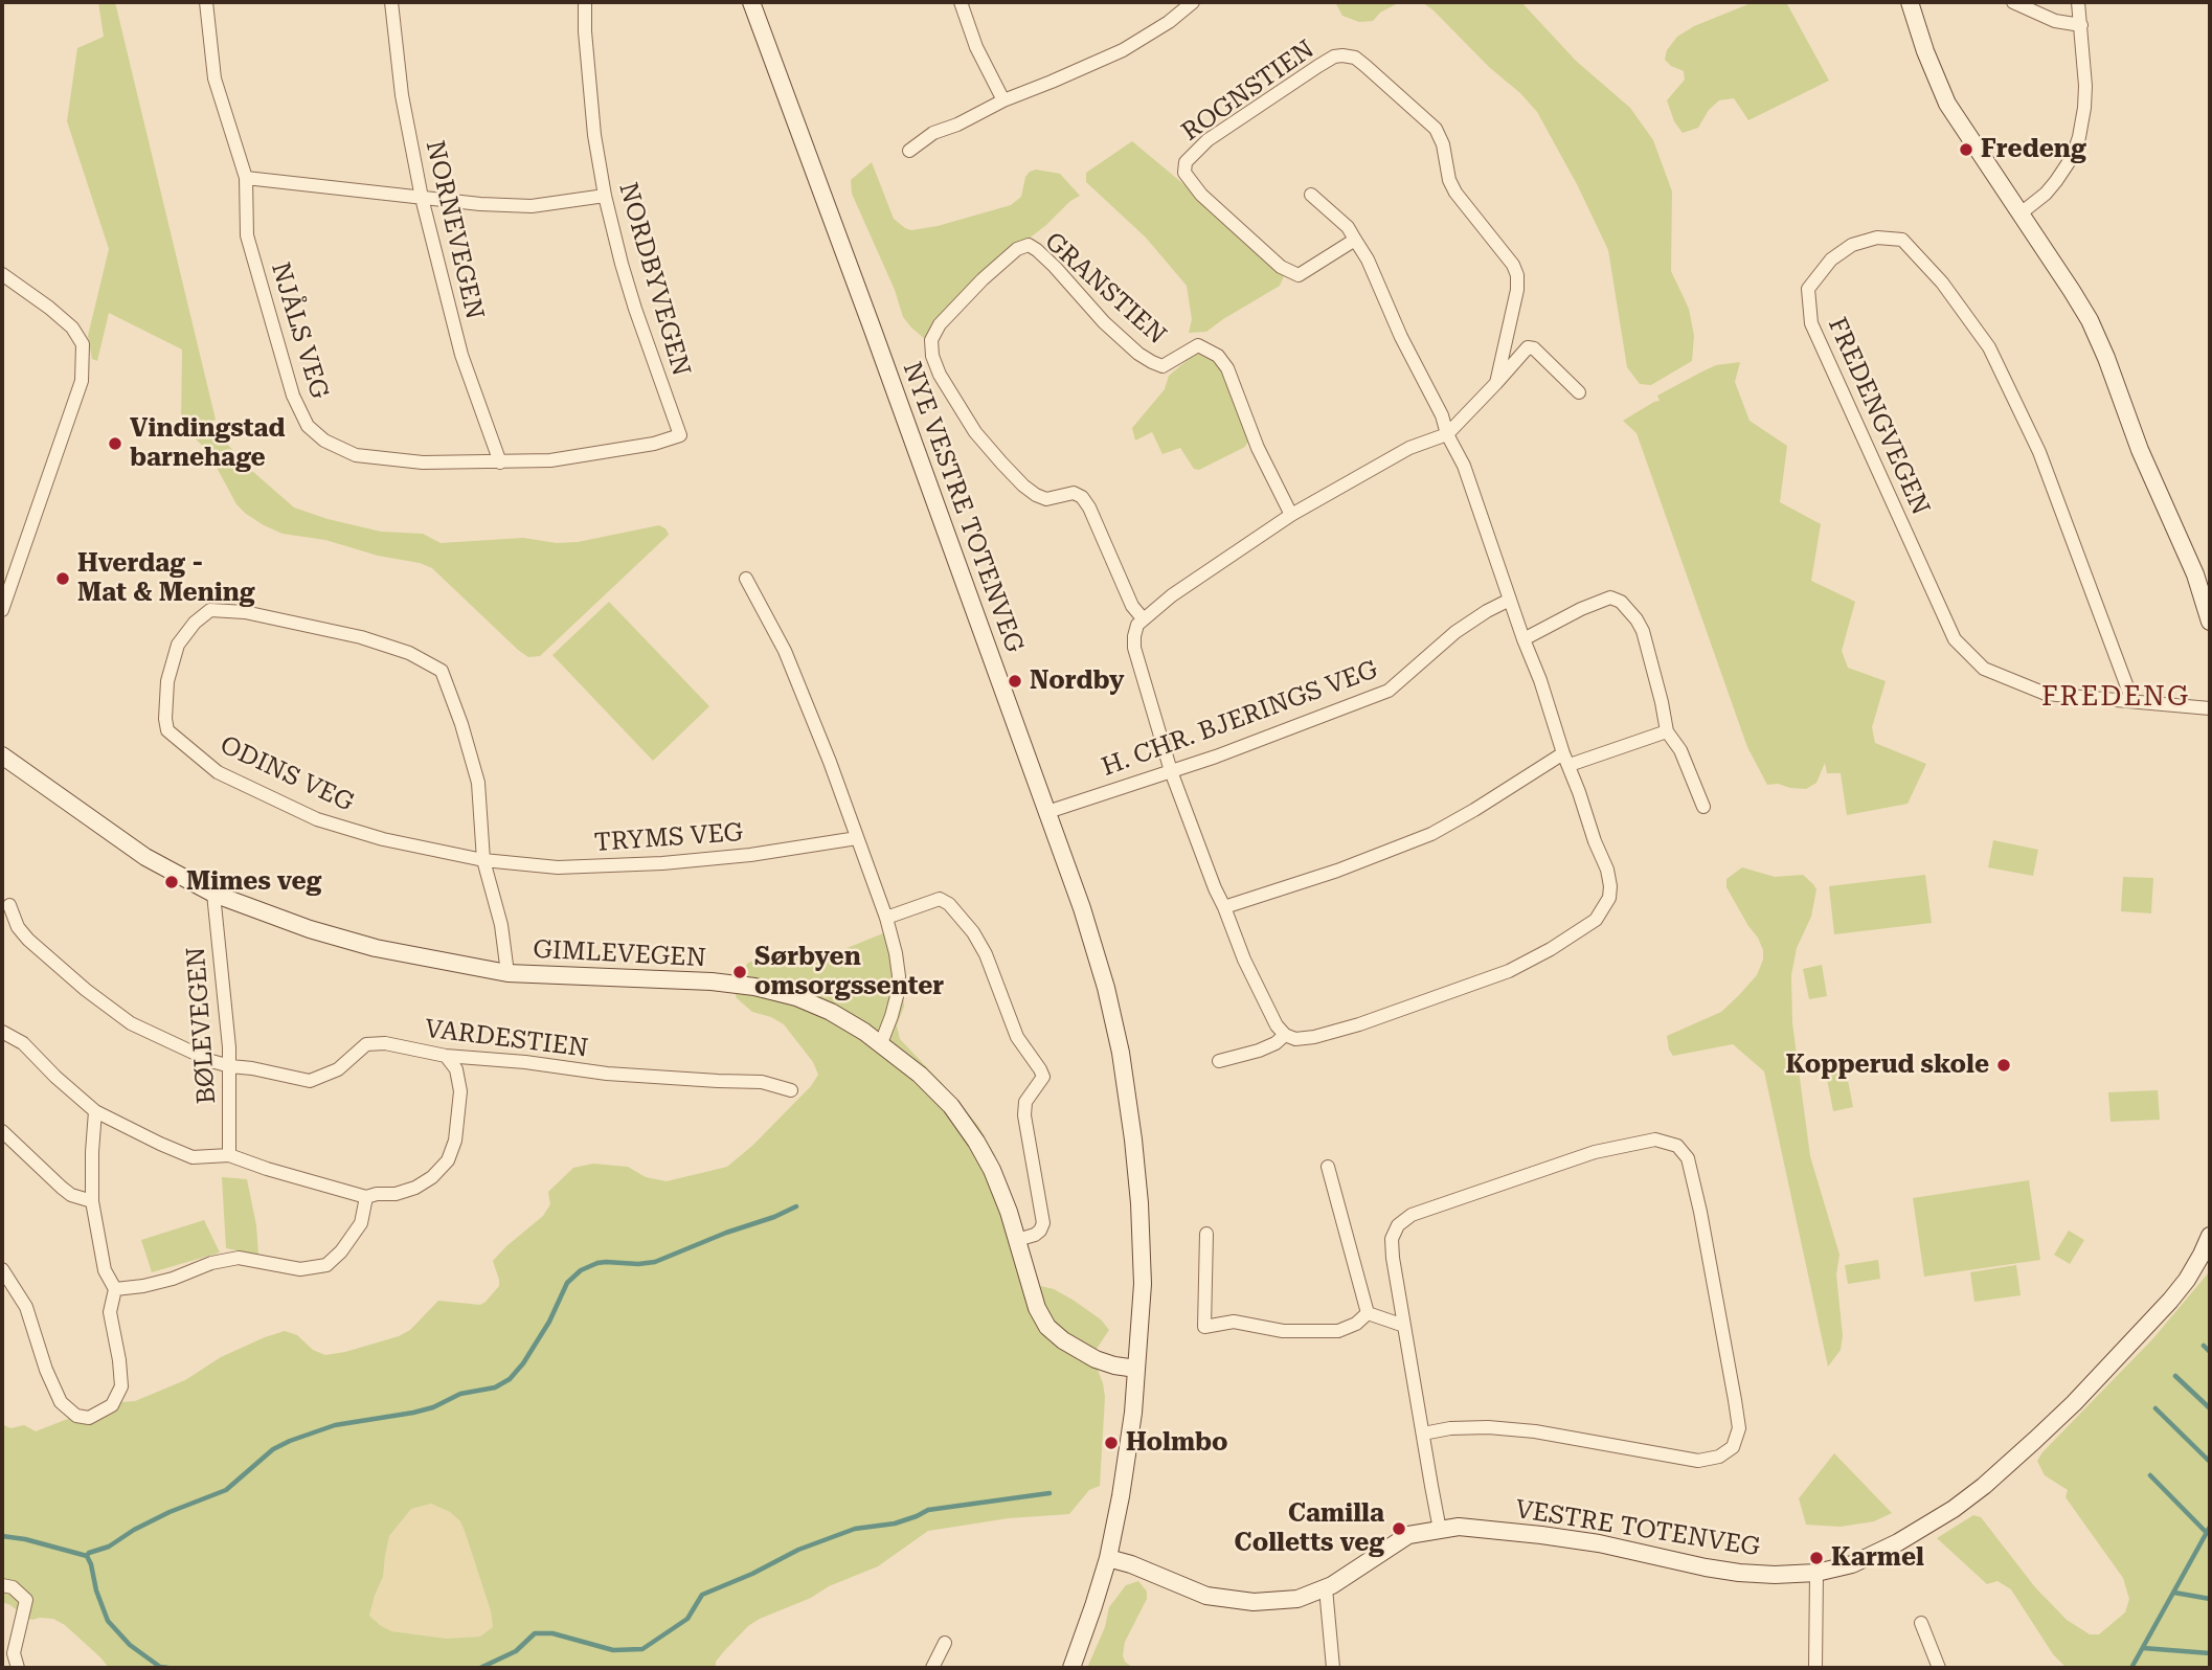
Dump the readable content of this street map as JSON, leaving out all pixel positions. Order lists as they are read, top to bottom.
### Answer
{
  "streets": {
    "street": [
      "ROGNSTIEN",
      "NORNEVEGEN",
      "NORDBYVEGEN",
      "GRANSTIEN",
      "NJÅLS VEG",
      "FREDENGVEGEN",
      "NYE VESTRE TOTENVEG",
      "H. CHR. BJERINGS VEG",
      "ODINS VEG",
      "TRYMS VEG",
      "GIMLEVEGEN",
      "BØLEVEGEN",
      "VARDESTIEN",
      "VESTRE TOTENVEG"
    ]
  },
  "crossings": [
    ["NORNEVEGEN", "NJÅLS VEG"],
    ["NORDBYVEGEN", "NJÅLS VEG"],
    ["NYE VESTRE TOTENVEG", "H. CHR. BJERINGS VEG"],
    ["NYE VESTRE TOTENVEG", "GIMLEVEGEN"],
    ["NYE VESTRE TOTENVEG", "VESTRE TOTENVEG"],
    ["ODINS VEG", "TRYMS VEG"],
    ["ODINS VEG", "GIMLEVEGEN"],
    ["GIMLEVEGEN", "BØLEVEGEN"],
    ["BØLEVEGEN", "VARDESTIEN"]
  ],
  "districts": ["FREDENG"],
  "places": [
    "Fredeng",
    "Vindingstad barnehage",
    "Hverdag - Mat & Mening",
    "Nordby",
    "Mimes veg",
    "Sørbyen omsorgssenter",
    "Kopperud skole",
    "Holmbo",
    "Camilla Colletts veg",
    "Karmel"
  ]
}
